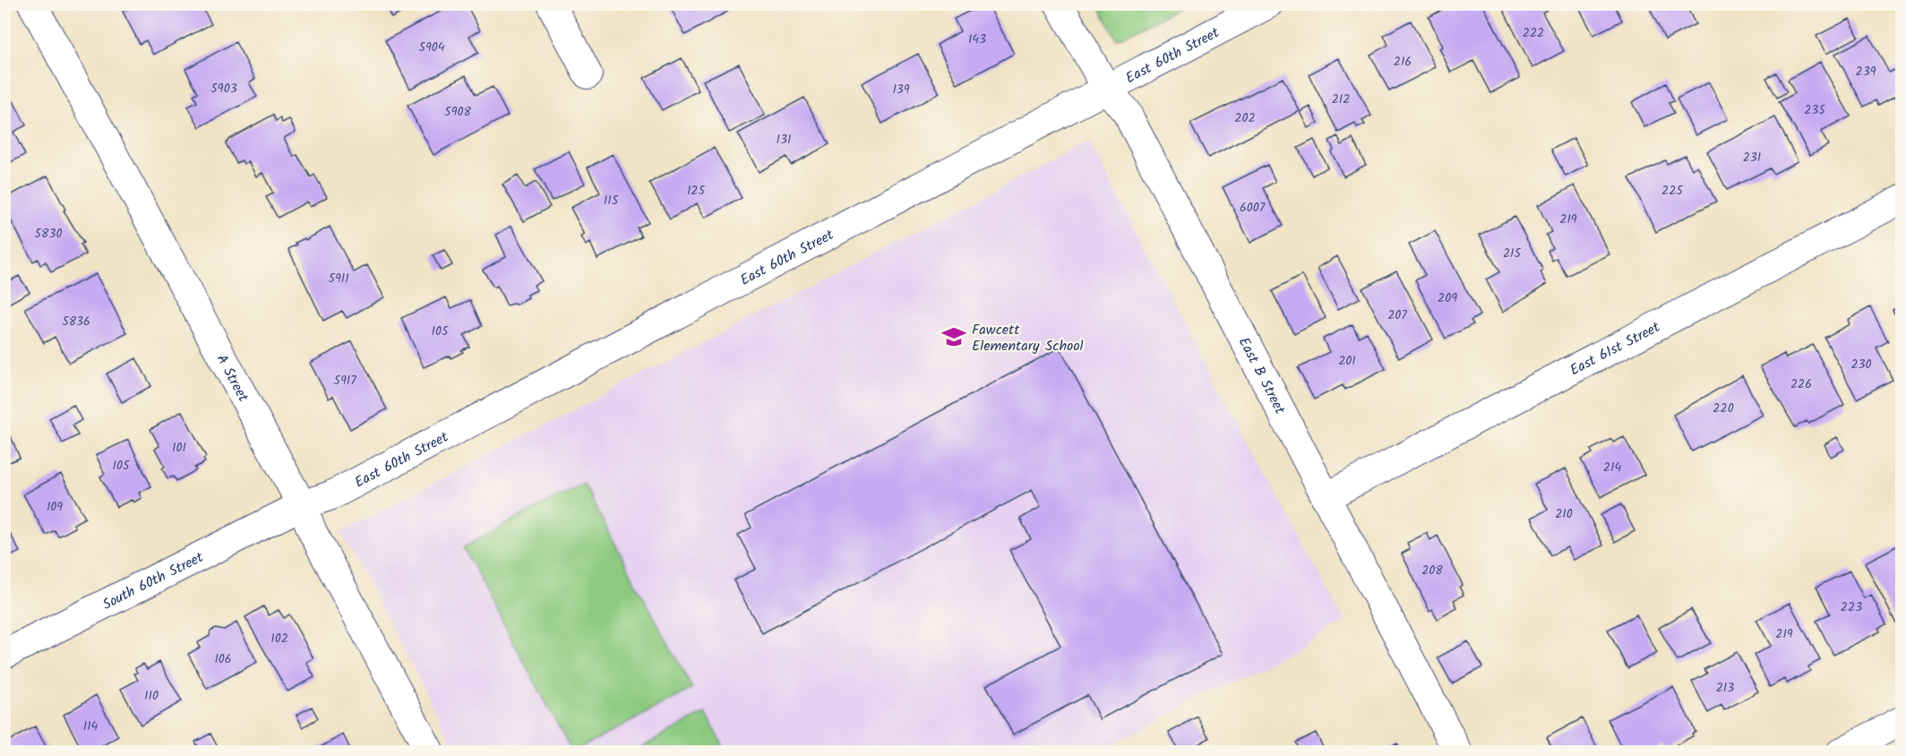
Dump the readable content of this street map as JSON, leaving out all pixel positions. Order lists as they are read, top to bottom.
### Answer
{
  "streets": {
    "street": [
      "East 60th Street",
      "East 61st Street",
      "East B Street",
      "A Street",
      "South 60th Street"
    ]
  },
  "crossings": [
    ["East 60th Street", "East B Street"],
    ["East 60th Street", "A Street"],
    ["East 60th Street", "South 60th Street"],
    ["East 61st Street", "East B Street"],
    ["A Street", "South 60th Street"]
  ],
  "places": {
    "school or university": ["Fawcett Elementary School"]
  },
  "house_numbers": [
    "222",
    "143",
    "5904",
    "216",
    "239",
    "5903",
    "139",
    "212",
    "235",
    "5908",
    "202",
    "131",
    "231",
    "125",
    "225",
    "115",
    "6007",
    "219",
    "5830",
    "215",
    "5911",
    "209",
    "207",
    "5836",
    "105",
    "201",
    "230",
    "5917",
    "226",
    "220",
    "101",
    "105",
    "214",
    "109",
    "210",
    "208",
    "223",
    "219",
    "102",
    "106",
    "213",
    "110",
    "114"
  ]
}
